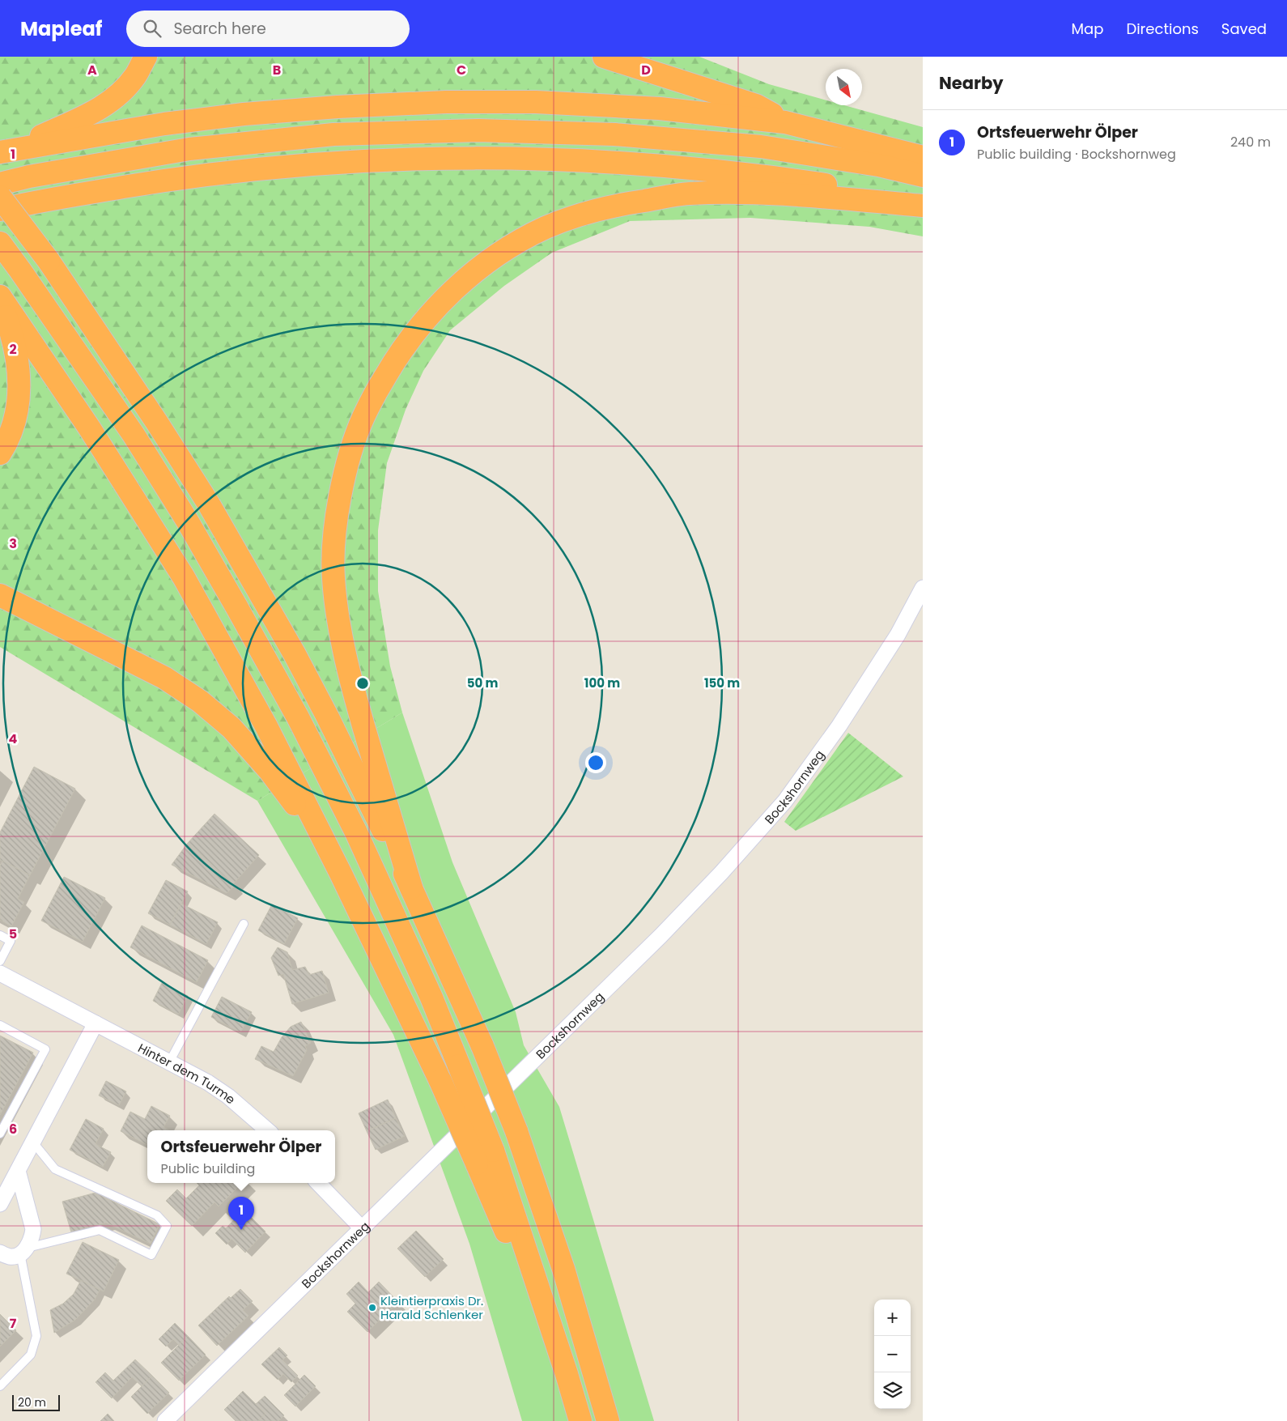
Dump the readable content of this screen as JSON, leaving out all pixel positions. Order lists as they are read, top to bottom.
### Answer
{
  "streets": {
    "street": ["Bockshornweg", "Hinter dem Turme"]
  },
  "places": ["Kleintierpraxis Dr. Harald Schlenker"],
  "scale_bar": "20 m",
  "north": "bottom right",
  "page": {
    "header": "Mapleaf",
    "search": "Search here",
    "nav": ["Map", "Directions", "Saved"],
    "heading": "Nearby",
    "list": [
      {
        "mark": "1",
        "name": "Ortsfeuerwehr Ölper",
        "note": "Public building · Bockshornweg",
        "value": "240 m"
      }
    ],
    "popup": ["Ortsfeuerwehr Ölper", "Public building"],
    "pins": "1",
    "map_buttons": ["+", "−"],
    "scale": "20 m"
  },
  "grid": {
    "columns": [
      "A",
      "B",
      "C",
      "D"
    ],
    "rows": [
      "1",
      "2",
      "3",
      "4",
      "5",
      "6",
      "7"
    ]
  },
  "rings": ["50 m", "100 m", "150 m"]
}
